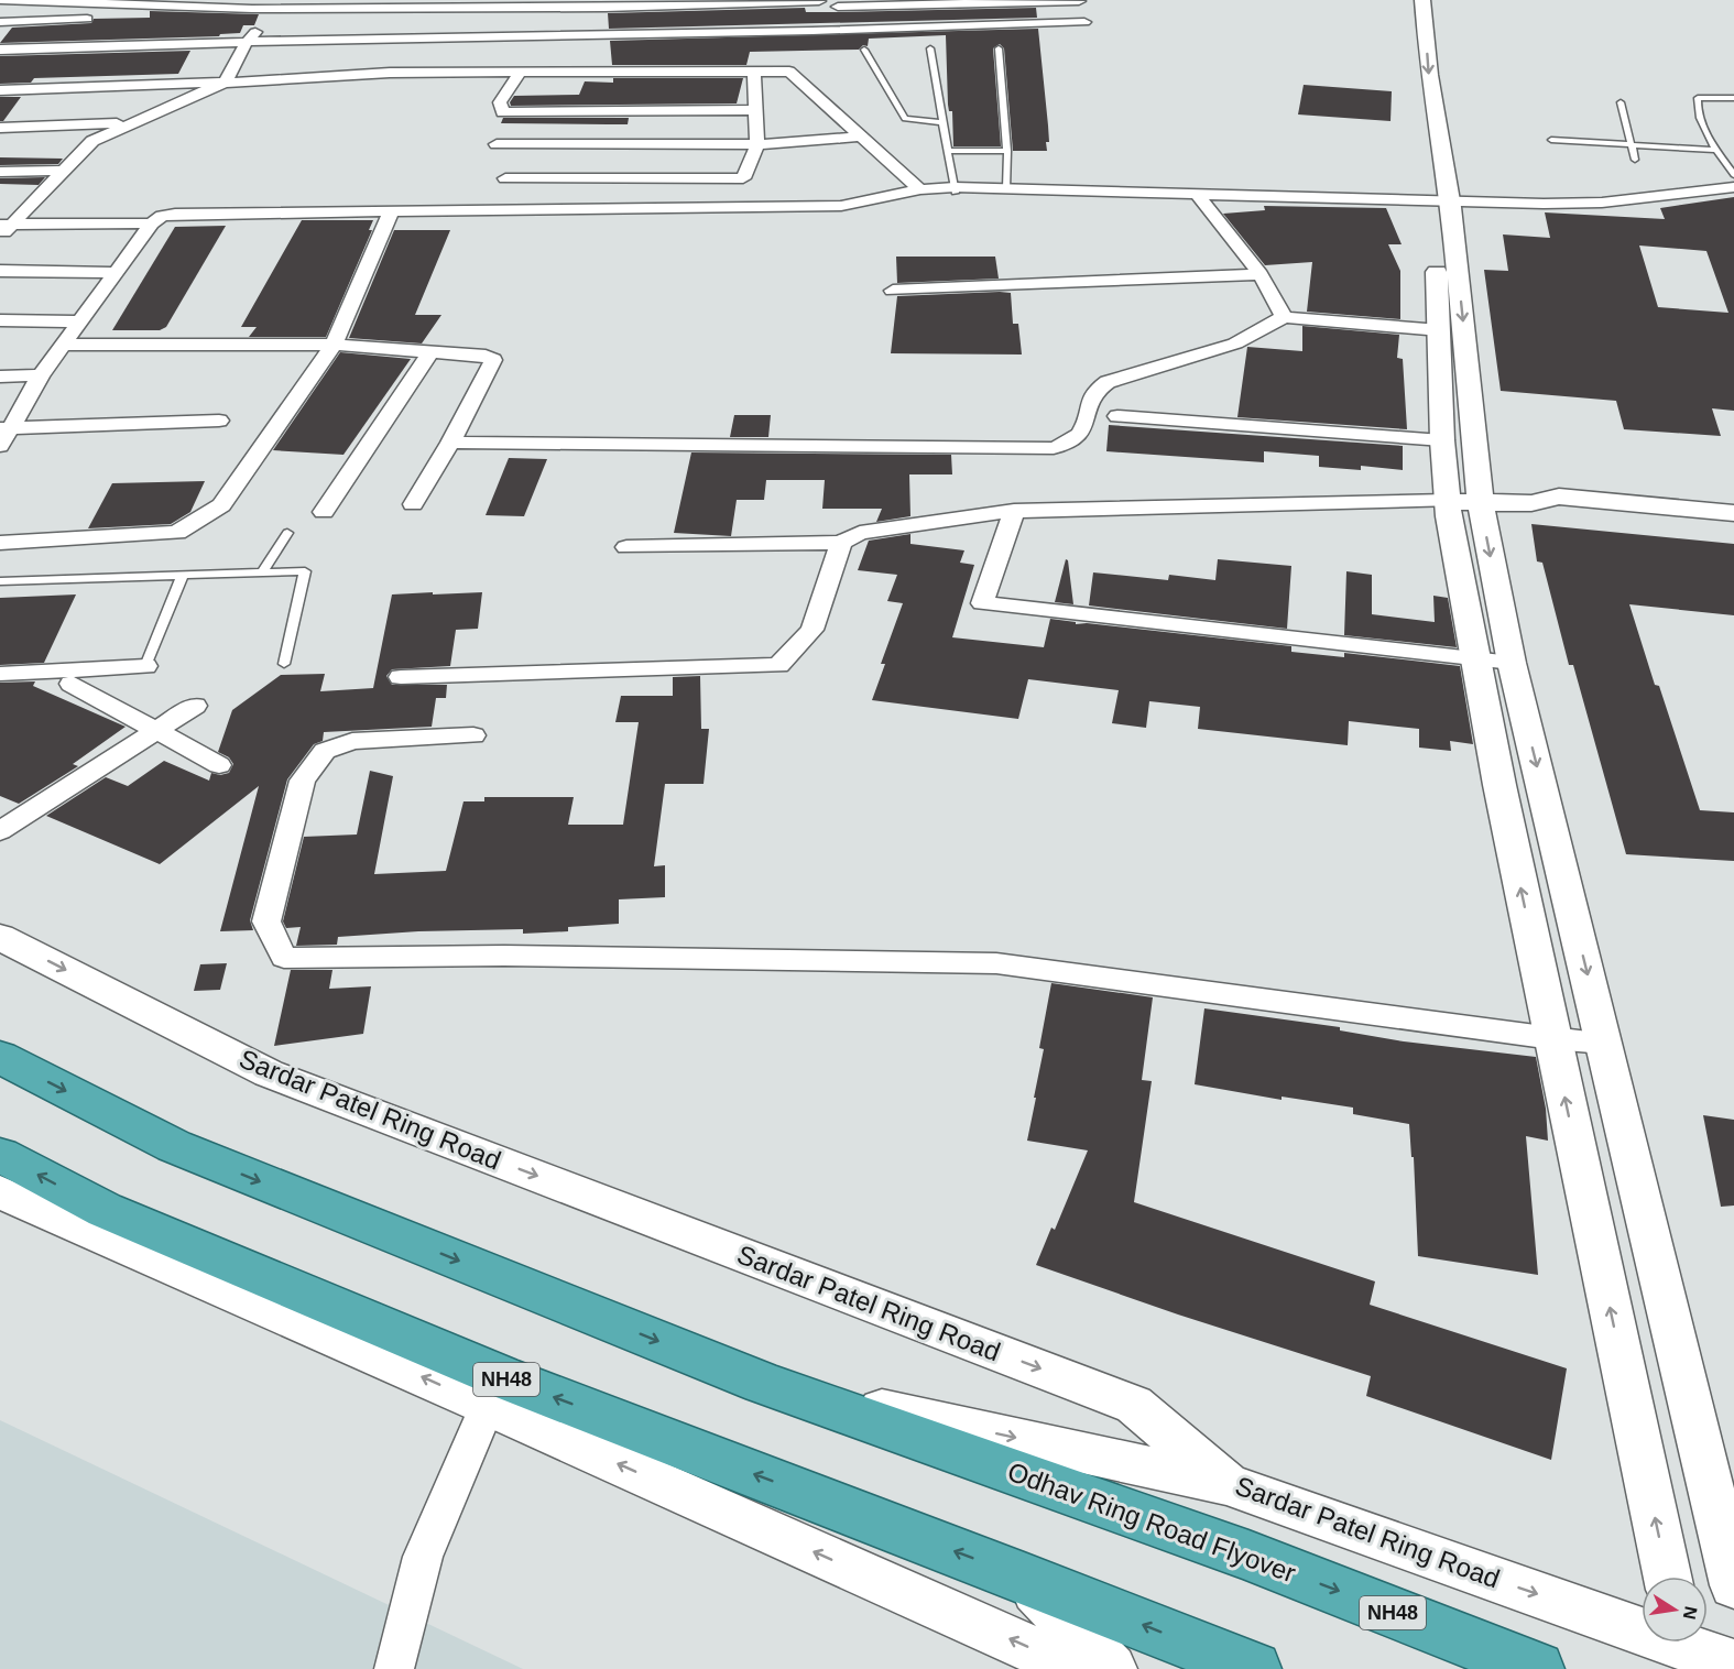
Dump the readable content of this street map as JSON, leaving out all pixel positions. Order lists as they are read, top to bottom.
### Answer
{
  "streets": {
    "highway": ["NH48", "Odhav Ring Road Flyover"],
    "street": ["Sardar Patel Ring Road"]
  },
  "crossings": [
    ["NH48", "Odhav Ring Road Flyover"]
  ],
  "north": "right"
}
